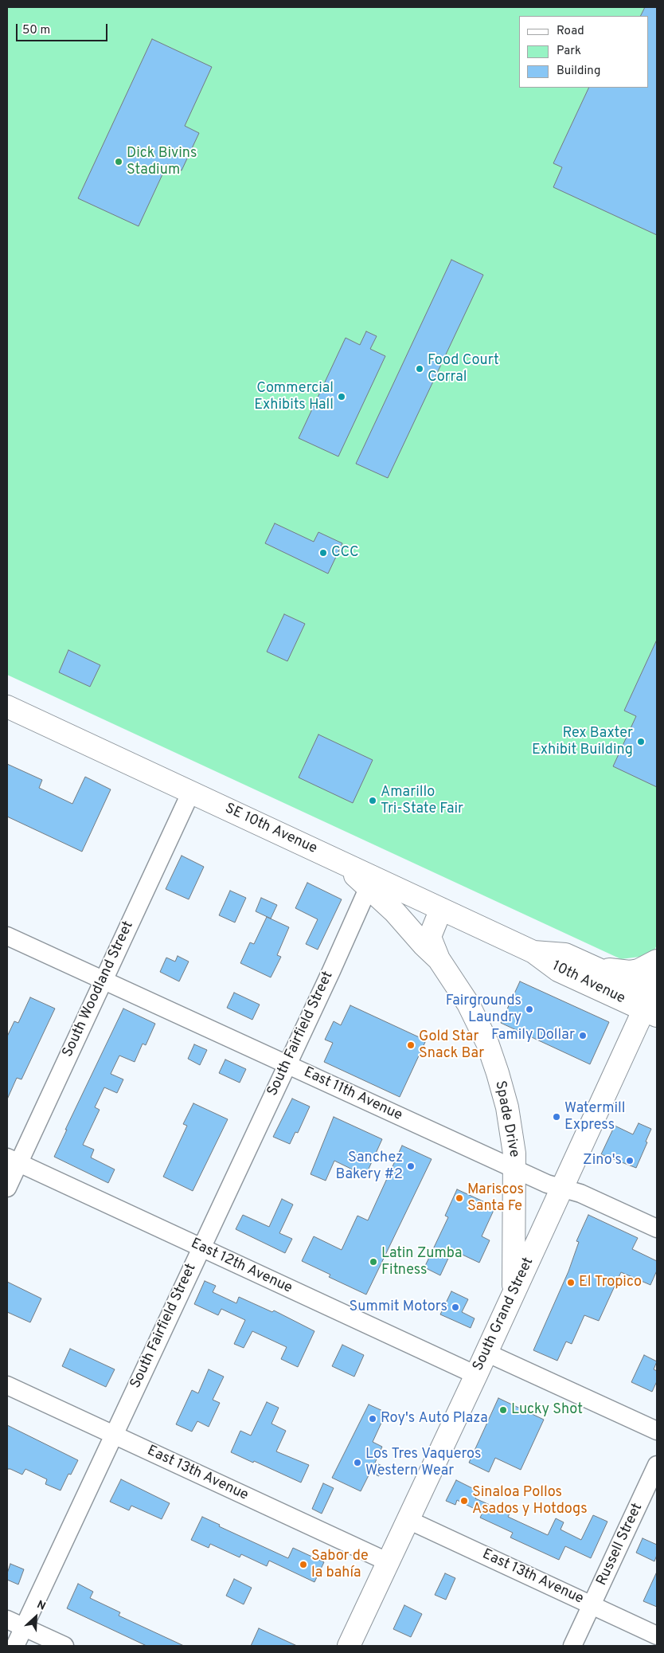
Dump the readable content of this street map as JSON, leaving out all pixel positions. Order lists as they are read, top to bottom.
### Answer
{
  "streets": {
    "main road": [
      "SE 10th Avenue",
      "10th Avenue",
      "Spade Drive",
      "South Grand Street"
    ],
    "street": [
      "South Woodland Street",
      "South Fairfield Street",
      "East 11th Avenue",
      "East 12th Avenue",
      "East 13th Avenue",
      "Russell Street"
    ]
  },
  "crossings": [
    ["SE 10th Avenue", "South Woodland Street"],
    ["SE 10th Avenue", "Spade Drive"],
    ["10th Avenue", "South Grand Street"],
    ["South Woodland Street", "East 11th Avenue"],
    ["South Woodland Street", "East 12th Avenue"],
    ["South Fairfield Street", "East 11th Avenue"],
    ["South Fairfield Street", "Spade Drive"],
    ["South Fairfield Street", "East 12th Avenue"],
    ["South Fairfield Street", "East 13th Avenue"],
    ["East 11th Avenue", "Spade Drive"],
    ["East 11th Avenue", "South Grand Street"],
    ["Spade Drive", "South Grand Street"],
    ["East 12th Avenue", "South Grand Street"],
    ["South Grand Street", "East 13th Avenue"],
    ["East 13th Avenue", "Russell Street"]
  ],
  "places": [
    "Dick Bivins Stadium",
    "Food Court Corral",
    "Commercial Exhibits Hall",
    "CCC",
    "Rex Baxter Exhibit Building",
    "Amarillo Tri-State Fair",
    "Fairgrounds Laundry",
    "Family Dollar",
    "Gold Star Snack Bar",
    "Watermill Express",
    "Zino's",
    "Sanchez Bakery #2",
    "Mariscos Santa Fe",
    "Latin Zumba Fitness",
    "El Tropico",
    "Summit Motors",
    "Lucky Shot",
    "Roy's Auto Plaza",
    "Los Tres Vaqueros Western Wear",
    "Sinaloa Pollos Asados y Hotdogs",
    "Sabor de la bahía"
  ],
  "legend": ["Road", "Park", "Building"],
  "scale_bar": "50 m",
  "north": "top right"
}
